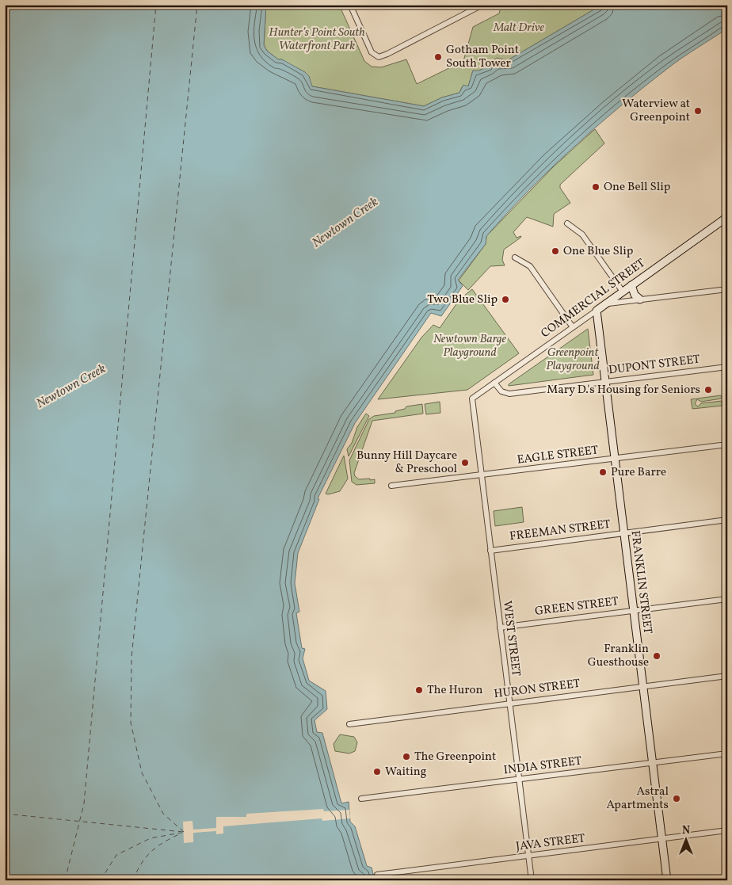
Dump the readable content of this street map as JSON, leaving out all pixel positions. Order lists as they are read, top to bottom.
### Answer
{
  "streets": {
    "street": [
      "COMMERCIAL STREET",
      "DUPONT STREET",
      "EAGLE STREET",
      "FREEMAN STREET",
      "FRANKLIN STREET",
      "GREEN STREET",
      "WEST STREET",
      "HURON STREET",
      "INDIA STREET",
      "JAVA STREET"
    ]
  },
  "crossings": [
    ["COMMERCIAL STREET", "DUPONT STREET"],
    ["COMMERCIAL STREET", "FRANKLIN STREET"],
    ["COMMERCIAL STREET", "WEST STREET"],
    ["DUPONT STREET", "FRANKLIN STREET"],
    ["EAGLE STREET", "FRANKLIN STREET"],
    ["EAGLE STREET", "WEST STREET"],
    ["FREEMAN STREET", "FRANKLIN STREET"],
    ["FREEMAN STREET", "WEST STREET"],
    ["FRANKLIN STREET", "GREEN STREET"],
    ["FRANKLIN STREET", "HURON STREET"],
    ["FRANKLIN STREET", "INDIA STREET"],
    ["FRANKLIN STREET", "JAVA STREET"],
    ["GREEN STREET", "WEST STREET"],
    ["WEST STREET", "HURON STREET"],
    ["WEST STREET", "INDIA STREET"],
    ["WEST STREET", "JAVA STREET"]
  ],
  "water": ["Newtown Creek"],
  "parks": [
    "Malt Drive",
    "Hunter’s Point South Waterfront Park",
    "Newtown Barge Playground",
    "Greenpoint Playground"
  ],
  "places": [
    "Gotham Point South Tower",
    "Waterview at Greenpoint",
    "One Bell Slip",
    "One Blue Slip",
    "Two Blue Slip",
    "Mary D.'s Housing for Seniors",
    "Bunny Hill Daycare & Preschool",
    "Pure Barre",
    "Franklin Guesthouse",
    "The Huron",
    "The Greenpoint",
    "Waiting",
    "Astral Apartments"
  ],
  "north": "top"
}
